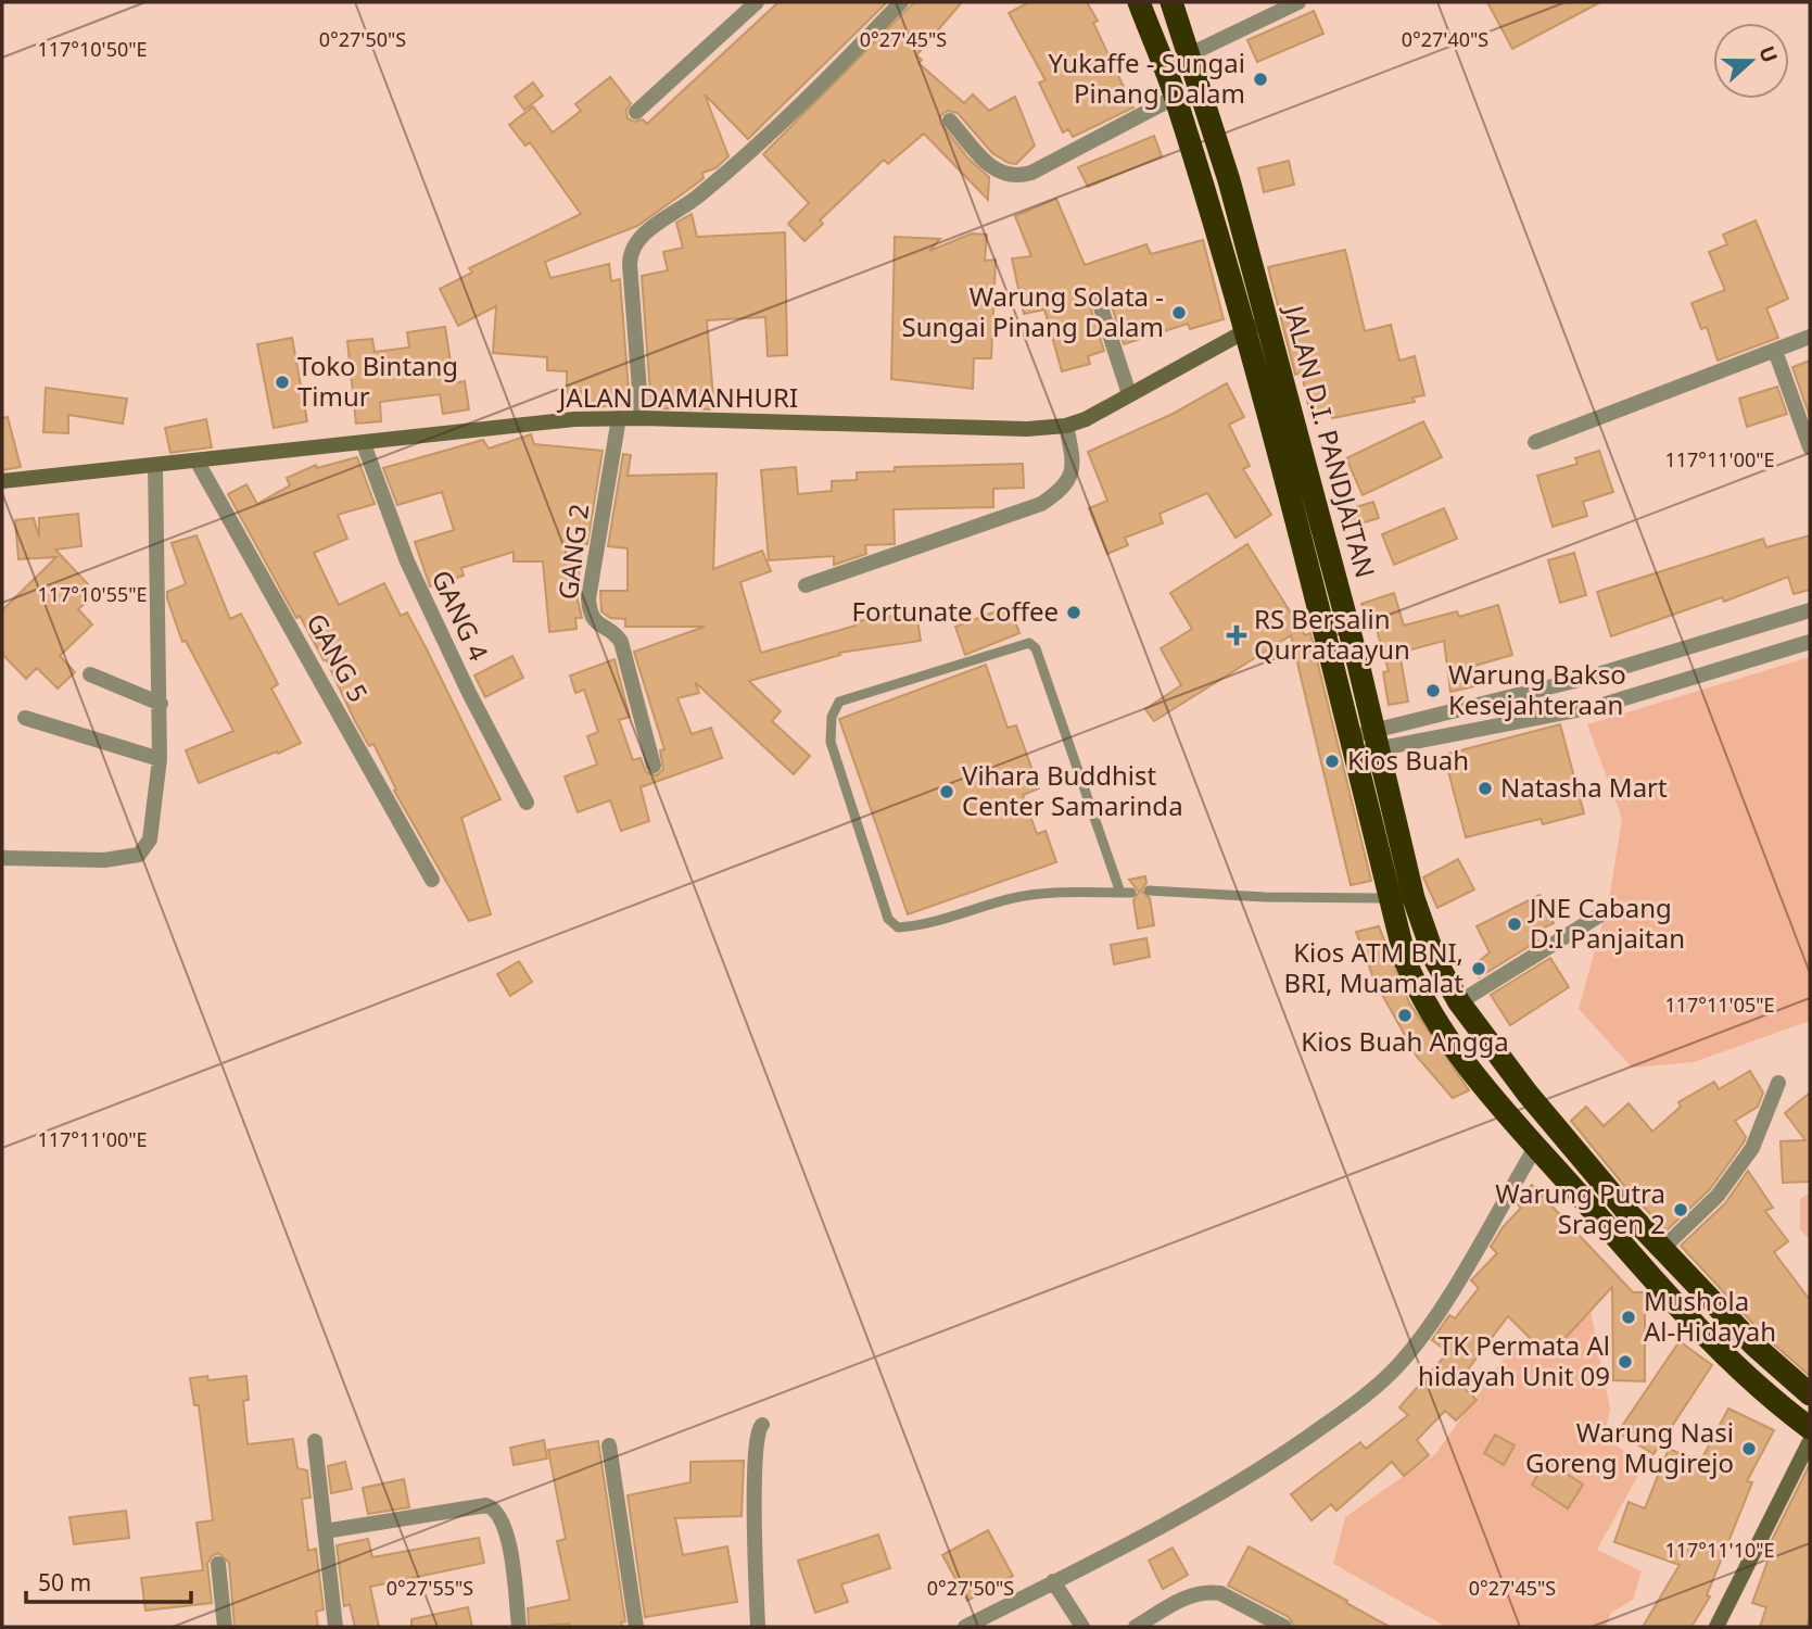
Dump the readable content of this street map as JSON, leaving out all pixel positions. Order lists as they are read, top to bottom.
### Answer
{
  "streets": {
    "highway": ["JALAN D.I. PANDJAITAN"],
    "street": [
      "JALAN DAMANHURI",
      "GANG 2",
      "GANG 4",
      "GANG 5"
    ]
  },
  "crossings": [
    ["JALAN DAMANHURI", "JALAN D.I. PANDJAITAN"],
    ["JALAN DAMANHURI", "GANG 2"],
    ["JALAN DAMANHURI", "GANG 4"],
    ["JALAN DAMANHURI", "GANG 5"]
  ],
  "places": {
    "other": [
      "Yukaffe - Sungai Pinang Dalam",
      "Warung Solata - Sungai Pinang Dalam",
      "Toko Bintang Timur",
      "Fortunate Coffee",
      "Warung Bakso Kesejahteraan",
      "Kios Buah",
      "Natasha Mart",
      "Vihara Buddhist Center Samarinda",
      "JNE Cabang D.I Panjaitan",
      "Kios ATM BNI, BRI, Muamalat",
      "Kios Buah Angga",
      "Warung Putra Sragen 2",
      "Mushola Al-Hidayah",
      "TK Permata Al hidayah Unit 09",
      "Warung Nasi Goreng Mugirejo"
    ],
    "health": ["RS Bersalin Qurrataayun"]
  },
  "scale_bar": "50 m",
  "north": "right",
  "coordinates": [
    "0°27'50\"S",
    "0°27'45\"S",
    "0°27'40\"S",
    "117°10'50\"E",
    "117°11'00\"E",
    "117°10'55\"E",
    "117°11'05\"E",
    "117°11'10\"E",
    "0°27'55\"S"
  ]
}
